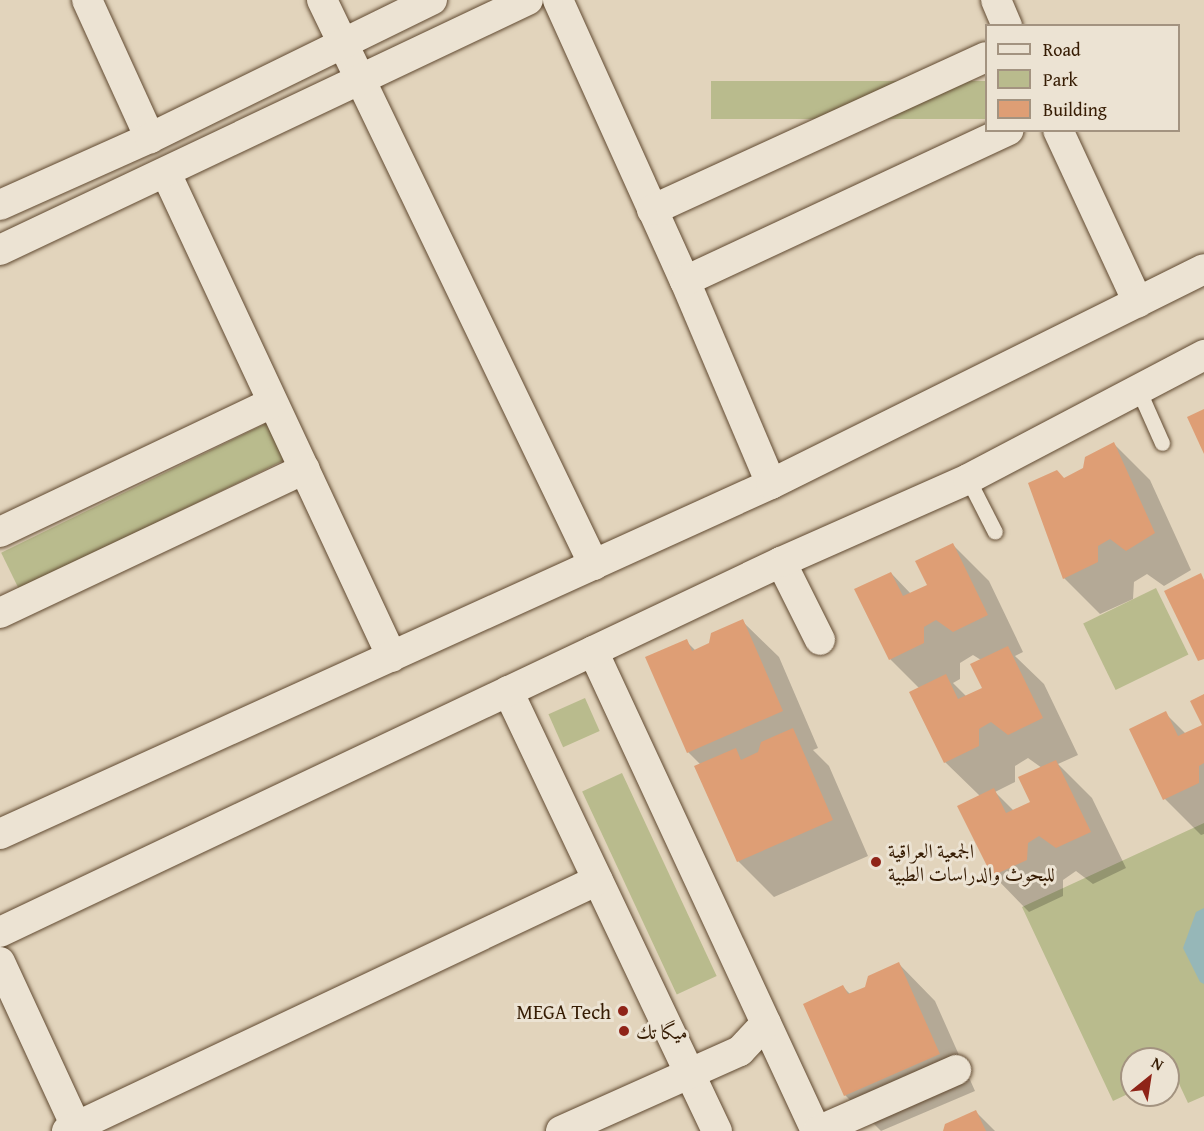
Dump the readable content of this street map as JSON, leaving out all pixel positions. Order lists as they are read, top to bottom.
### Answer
{
  "places": ["الجمعية العراقية للبحوث والدراسات الطبية", "MEGA Tech", "ميگا تك"],
  "legend": ["Road", "Park", "Building"],
  "north": "top right"
}
